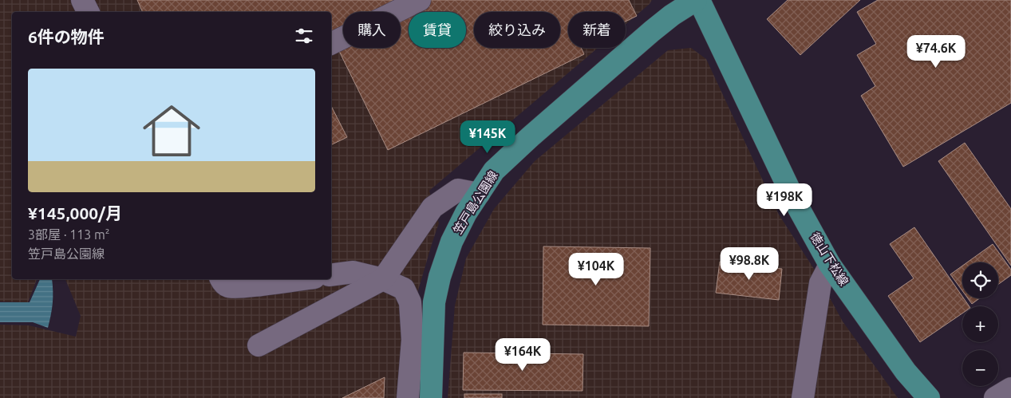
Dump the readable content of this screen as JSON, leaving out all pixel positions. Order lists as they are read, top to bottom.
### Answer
{
  "streets": {
    "main road": ["笠戸島公園線", "徳山下松線"]
  },
  "page": {
    "chip": [
      "購入",
      "賃貸",
      "絞り込み",
      "新着"
    ],
    "heading": "6件の物件",
    "price": [
      "¥74.6K",
      "¥145K",
      "¥198K",
      "¥98.8K",
      "¥104K",
      "¥164K"
    ],
    "list": [
      {
        "name": "¥145,000/月",
        "note": "3部屋 · 113 m² · 笠戸島公園線"
      }
    ],
    "map_buttons": ["+", "−"]
  }
}
